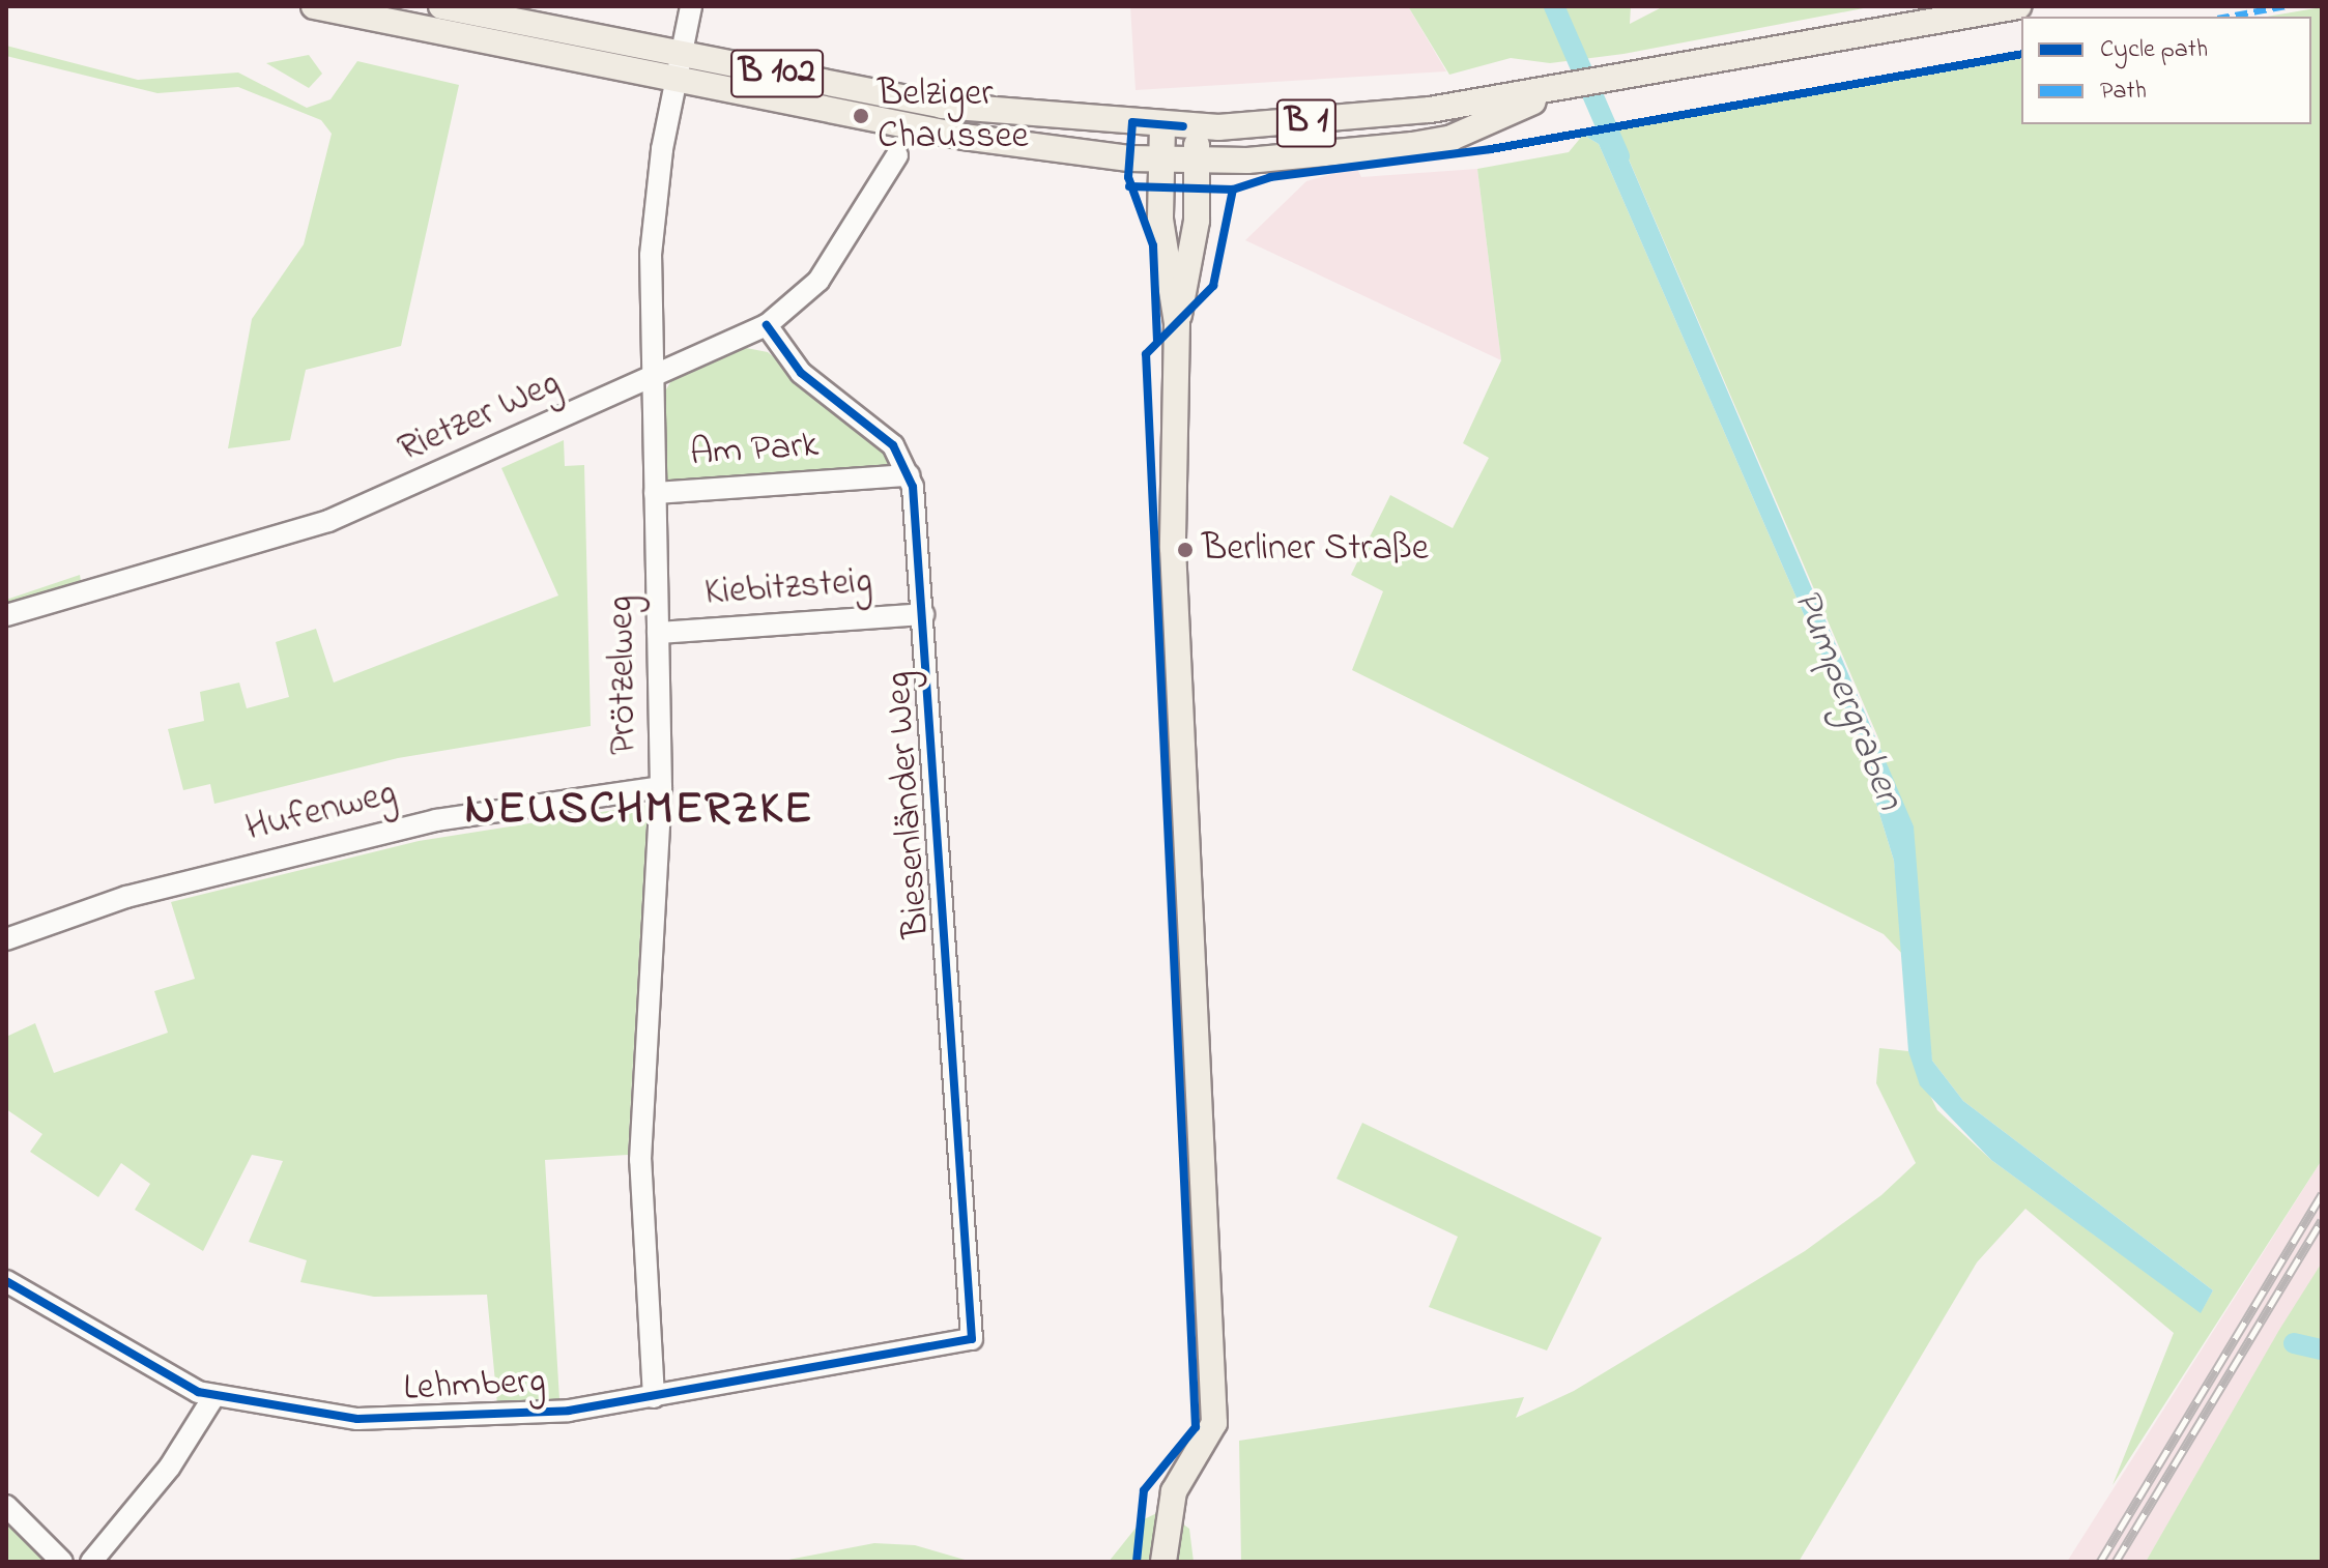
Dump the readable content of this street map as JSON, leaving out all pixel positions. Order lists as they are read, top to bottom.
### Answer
{
  "streets": {
    "main road": ["B 102", "B 1"],
    "street": [
      "Rietzer Weg",
      "Am Park",
      "Kiebitzsteig",
      "Prötzelweg",
      "Biesenländer Weg",
      "Hufenweg",
      "Lehmberg"
    ]
  },
  "crossings": [
    ["B 102", "B 1"],
    ["B 102", "Prötzelweg"],
    ["Rietzer Weg", "Prötzelweg"],
    ["Rietzer Weg", "Biesenländer Weg"],
    ["Am Park", "Prötzelweg"],
    ["Am Park", "Biesenländer Weg"],
    ["Kiebitzsteig", "Prötzelweg"],
    ["Kiebitzsteig", "Biesenländer Weg"],
    ["Prötzelweg", "Hufenweg"],
    ["Prötzelweg", "Lehmberg"],
    ["Biesenländer Weg", "Lehmberg"]
  ],
  "districts": ["NEUSCHMERZKE"],
  "water": ["Pumpergraben"],
  "places": ["Belziger Chaussee", "Berliner Straße"],
  "legend": ["Cycle path", "Path"]
}
